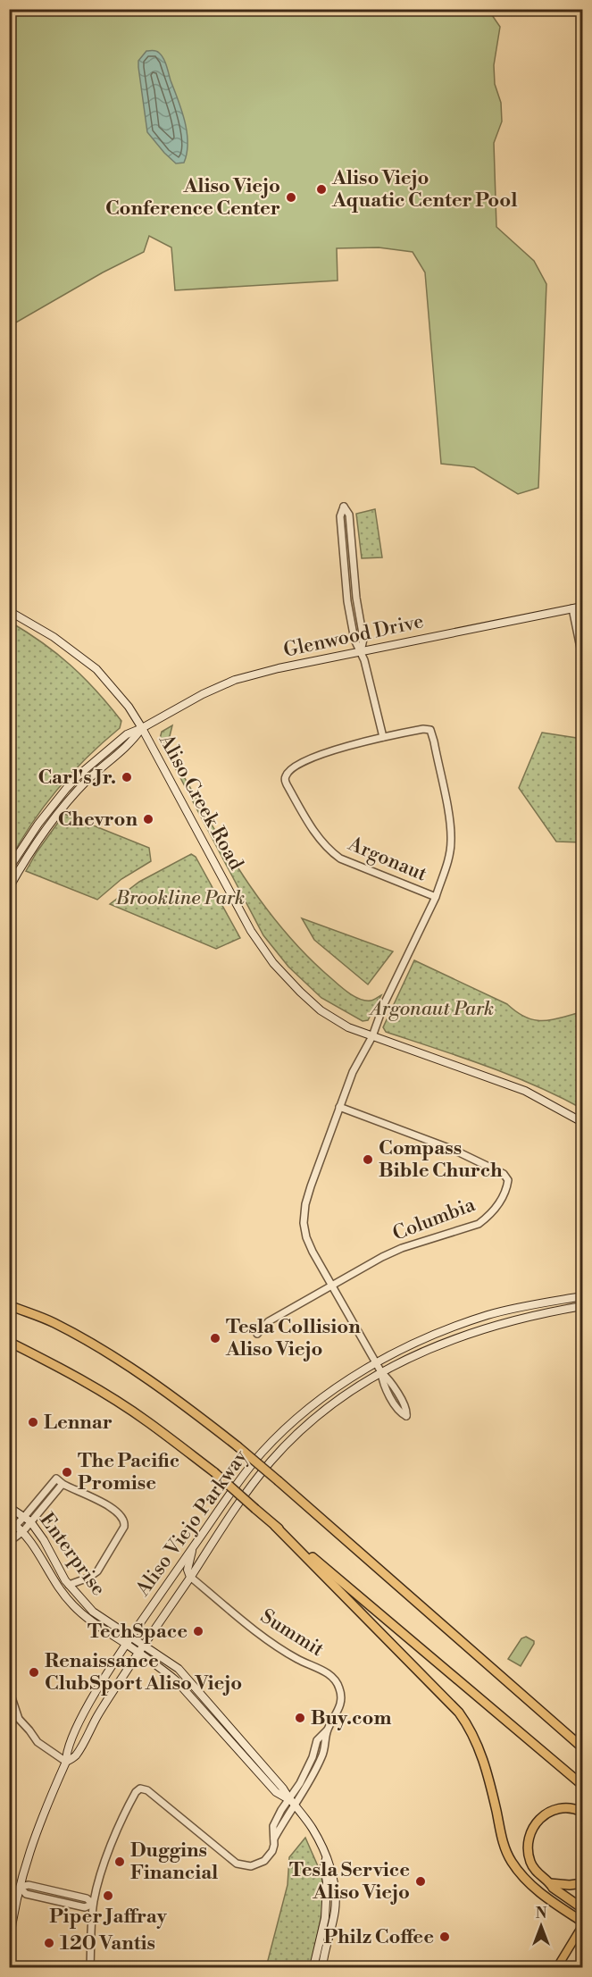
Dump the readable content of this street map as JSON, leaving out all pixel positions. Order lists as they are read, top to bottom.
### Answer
{
  "streets": {
    "main road": [
      "Glenwood Drive",
      "Aliso Creek Road",
      "Aliso Viejo Parkway",
      "Enterprise"
    ],
    "street": ["Argonaut", "Columbia", "Summit"]
  },
  "crossings": [
    ["Glenwood Drive", "Aliso Creek Road"],
    ["Aliso Creek Road", "Argonaut"],
    ["Aliso Viejo Parkway", "Enterprise"],
    ["Aliso Viejo Parkway", "Summit"],
    ["Enterprise", "Summit"]
  ],
  "parks": ["Brookline Park", "Argonaut Park"],
  "places": [
    "Aliso Viejo Aquatic Center Pool",
    "Aliso Viejo Conference Center",
    "Carl's Jr.",
    "Chevron",
    "Compass Bible Church",
    "Tesla Collision Aliso Viejo",
    "Lennar",
    "The Pacific Promise",
    "TechSpace",
    "Renaissance ClubSport Aliso Viejo",
    "Buy.com",
    "Duggins Financial",
    "Tesla Service Aliso Viejo",
    "Piper Jaffray",
    "Philz Coffee",
    "120 Vantis"
  ],
  "north": "top"
}
